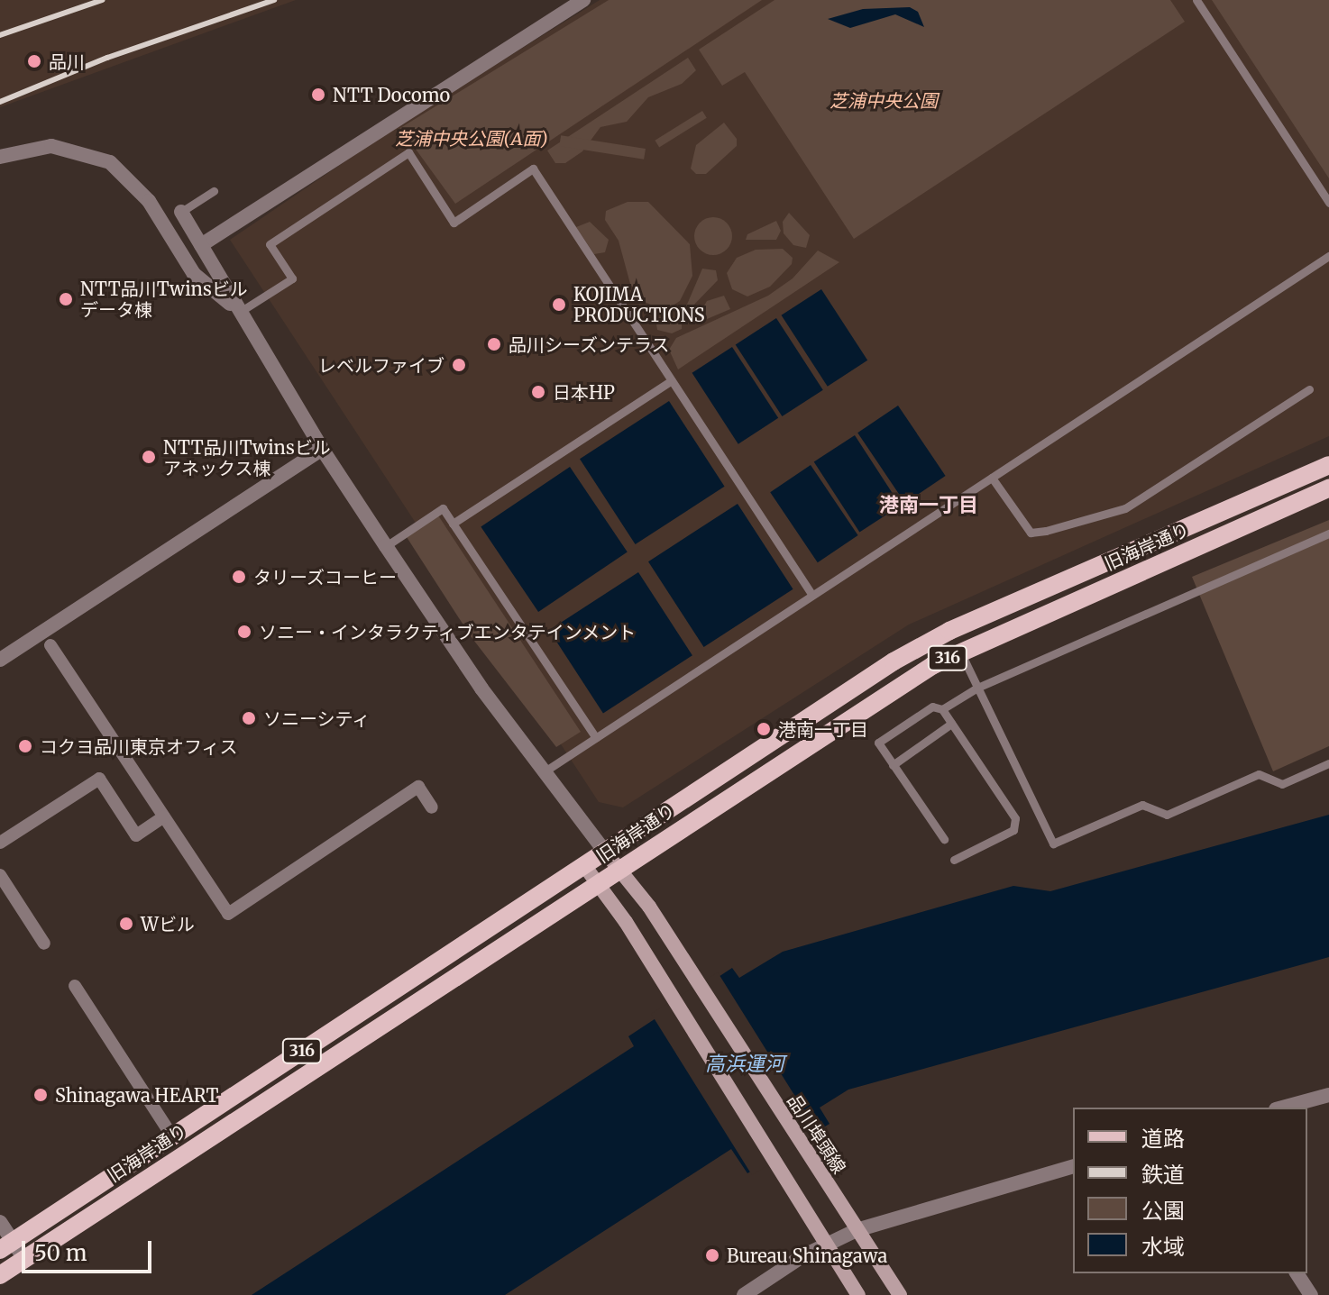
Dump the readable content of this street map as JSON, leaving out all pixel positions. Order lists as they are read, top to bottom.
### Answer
{
  "streets": {
    "main road": ["旧海岸通り", "316", "品川埠頭線"]
  },
  "crossings": [
    ["旧海岸通り", "品川埠頭線"]
  ],
  "districts": ["港南一丁目"],
  "water": ["高浜運河"],
  "parks": ["芝浦中央公園", "芝浦中央公園(A面)"],
  "places": [
    "品川",
    "NTT Docomo",
    "NTT品川Twinsビル データ棟",
    "KOJIMA PRODUCTIONS",
    "品川シーズンテラス",
    "レベルファイブ",
    "日本HP",
    "NTT品川Twinsビル アネックス棟",
    "タリーズコーヒー",
    "ソニー・インタラクティブエンタテインメント",
    "ソニーシティ",
    "港南一丁目",
    "コクヨ品川東京オフィス",
    "Wビル",
    "Shinagawa HEART",
    "Bureau Shinagawa"
  ],
  "legend": [
    "道路",
    "鉄道",
    "公園",
    "水域"
  ],
  "scale_bar": "50 m"
}
